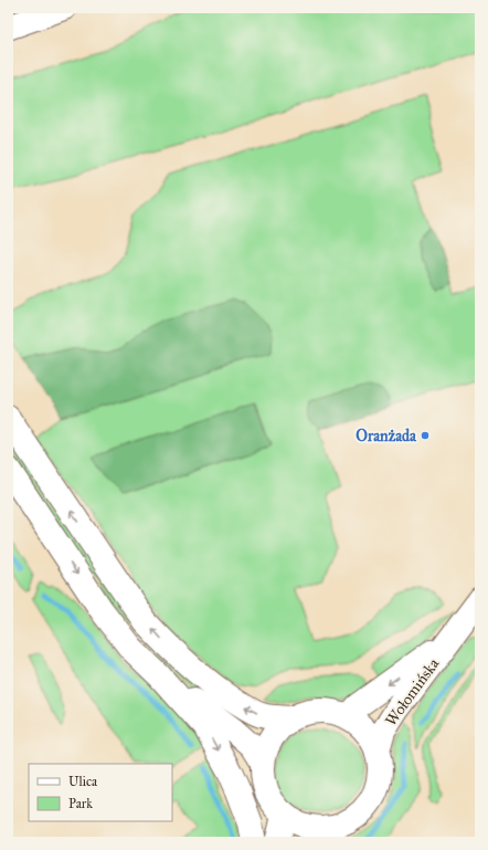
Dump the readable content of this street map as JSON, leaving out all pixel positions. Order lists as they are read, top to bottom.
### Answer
{
  "streets": {
    "main road": ["Wołomińska"]
  },
  "places": ["Oranżada"],
  "legend": ["Ulica", "Park"]
}
